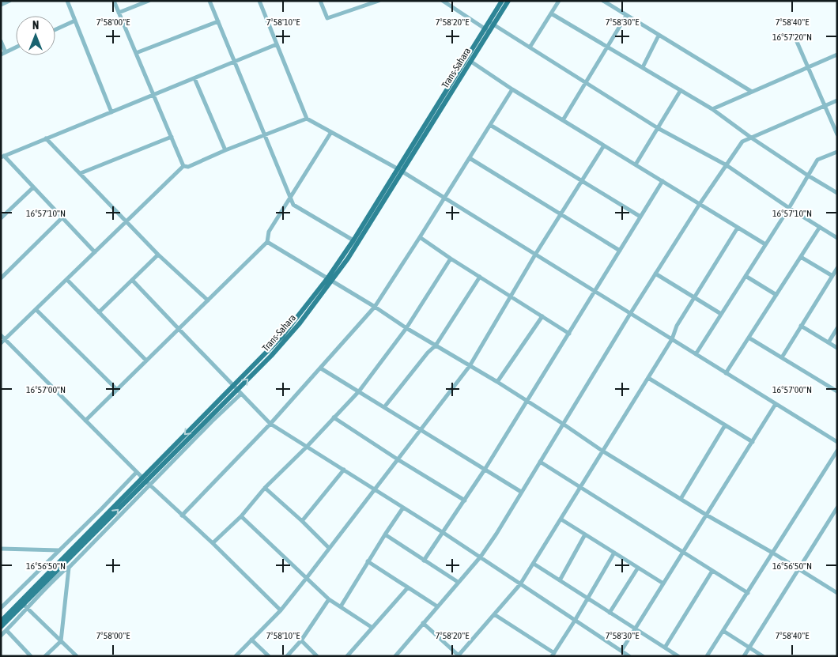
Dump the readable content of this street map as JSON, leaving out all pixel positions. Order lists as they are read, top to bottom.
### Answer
{
  "streets": {
    "main road": ["Trans-Sahara"]
  },
  "north": "top",
  "coordinates": [
    "7°58'00\"E",
    "7°58'10\"E",
    "7°58'20\"E",
    "7°58'30\"E",
    "7°58'40\"E",
    "16°57'20\"N",
    "16°57'10\"N",
    "16°57'00\"N",
    "16°56'50\"N"
  ]
}
